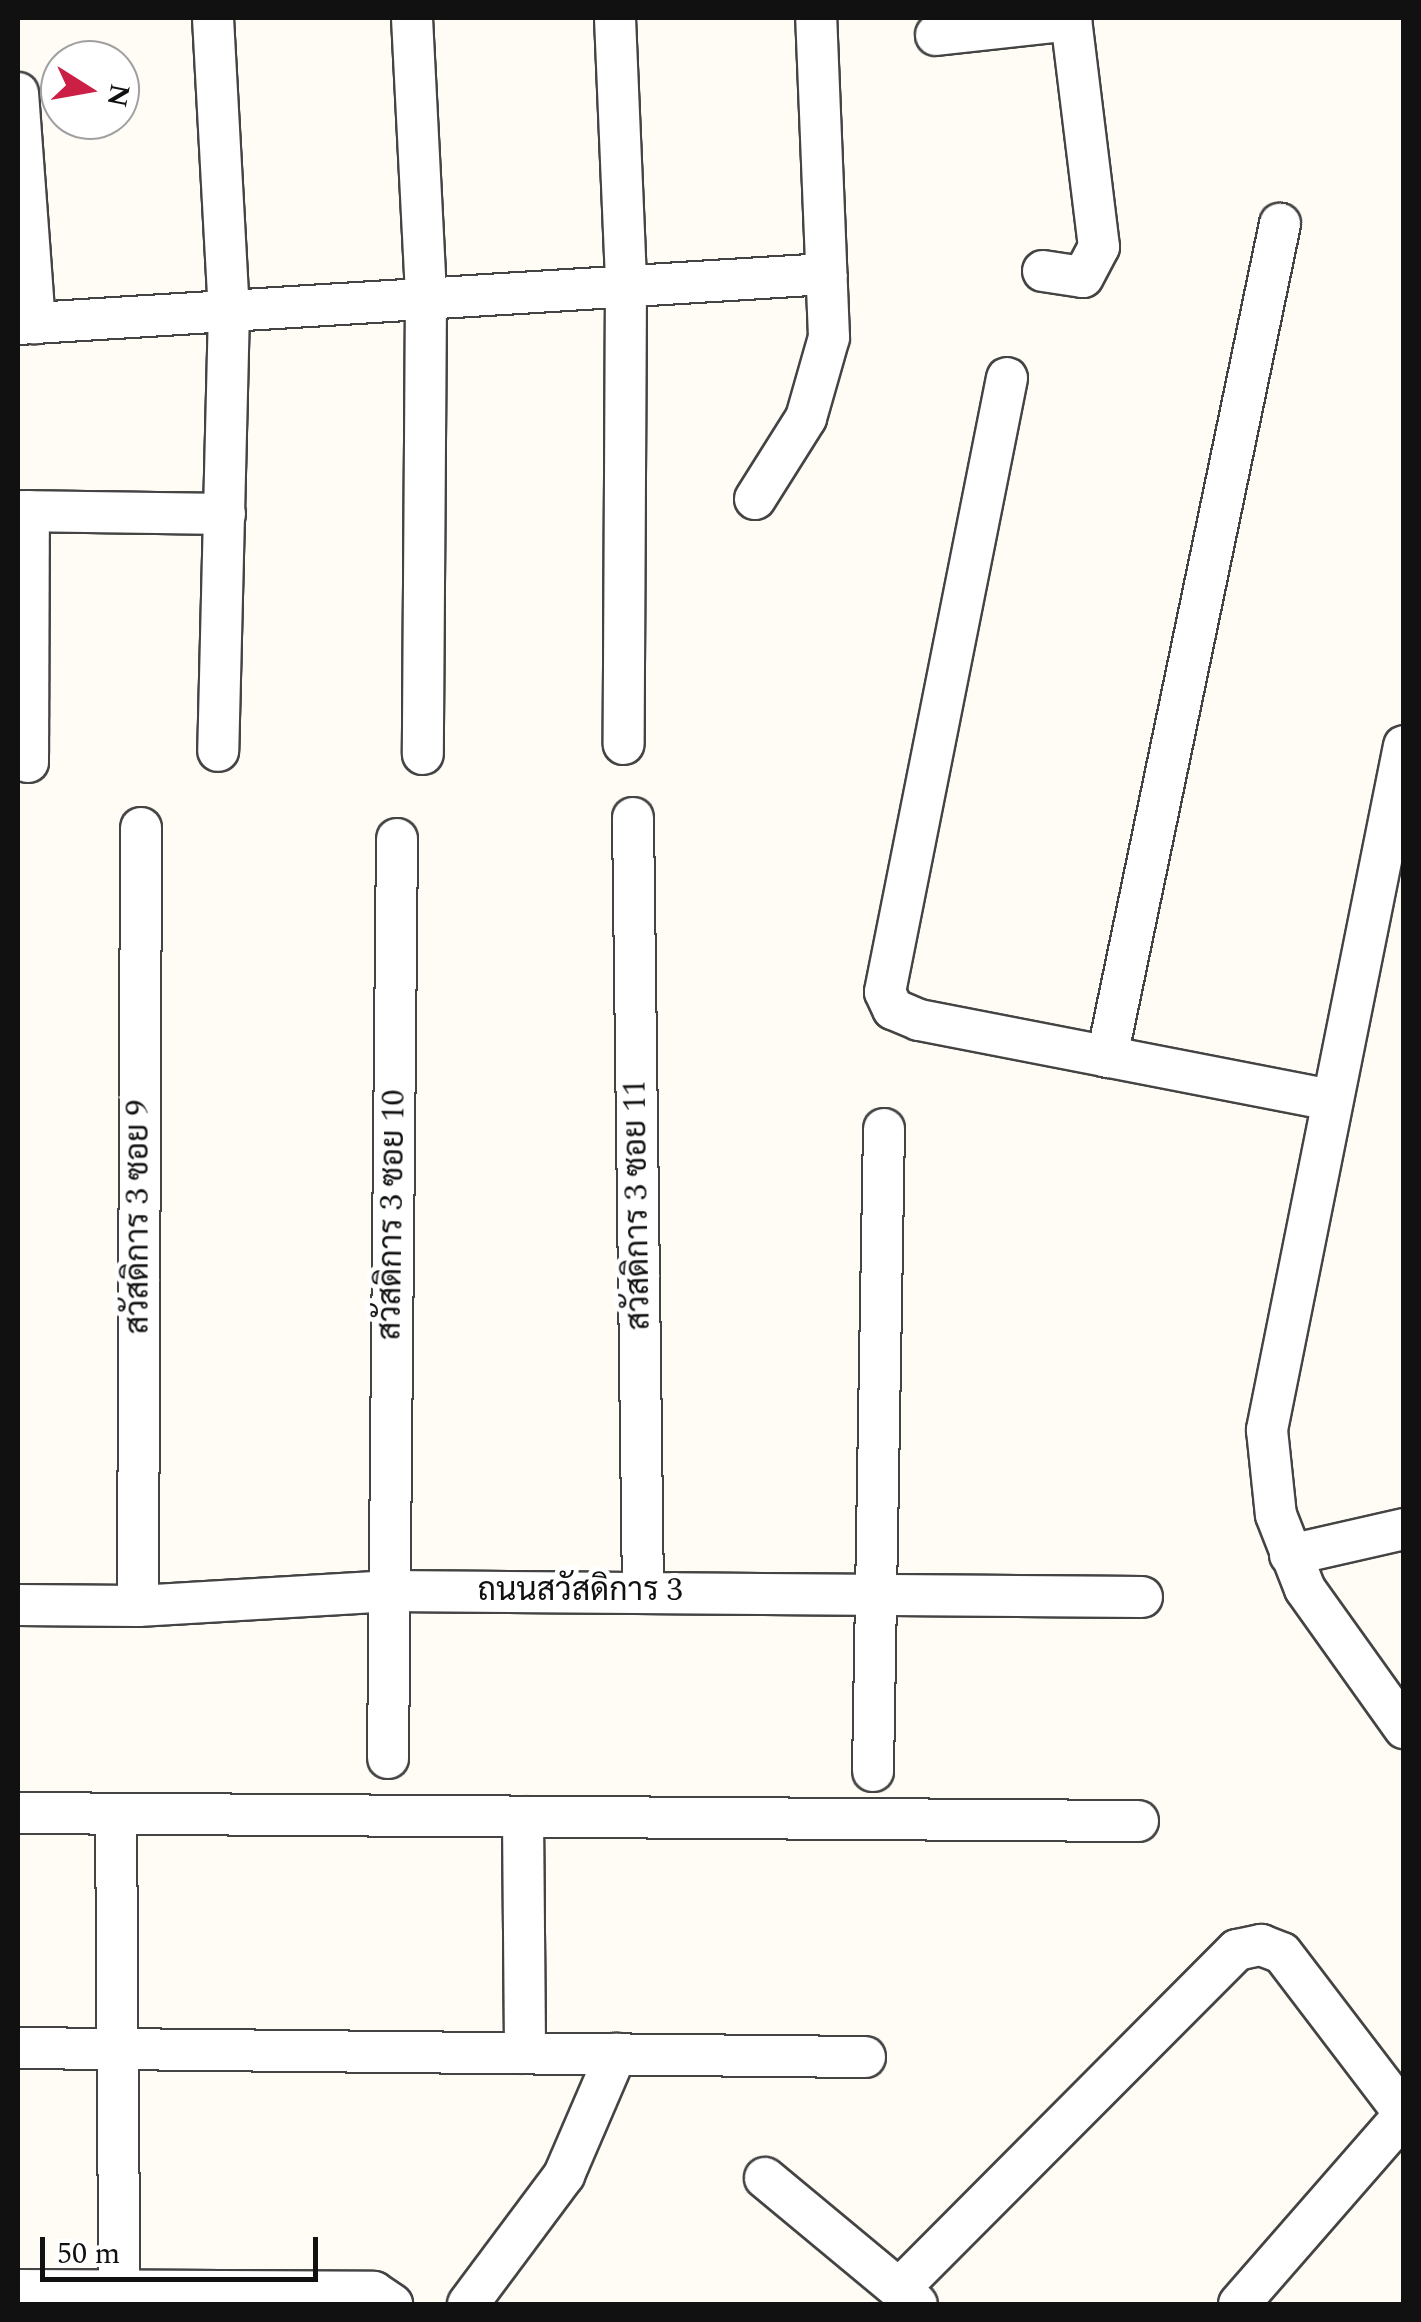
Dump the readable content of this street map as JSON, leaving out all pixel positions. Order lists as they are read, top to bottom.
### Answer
{
  "streets": {
    "street": [
      "สวัสดิการ 3 ซอย 11",
      "สวัสดิการ 3 ซอย 10",
      "สวัสดิการ 3 ซอย 9",
      "ถนนสวัสดิการ 3"
    ]
  },
  "crossings": [
    ["สวัสดิการ 3 ซอย 11", "ถนนสวัสดิการ 3"],
    ["สวัสดิการ 3 ซอย 10", "ถนนสวัสดิการ 3"],
    ["สวัสดิการ 3 ซอย 9", "ถนนสวัสดิการ 3"]
  ],
  "scale_bar": "50 m",
  "north": "right"
}
